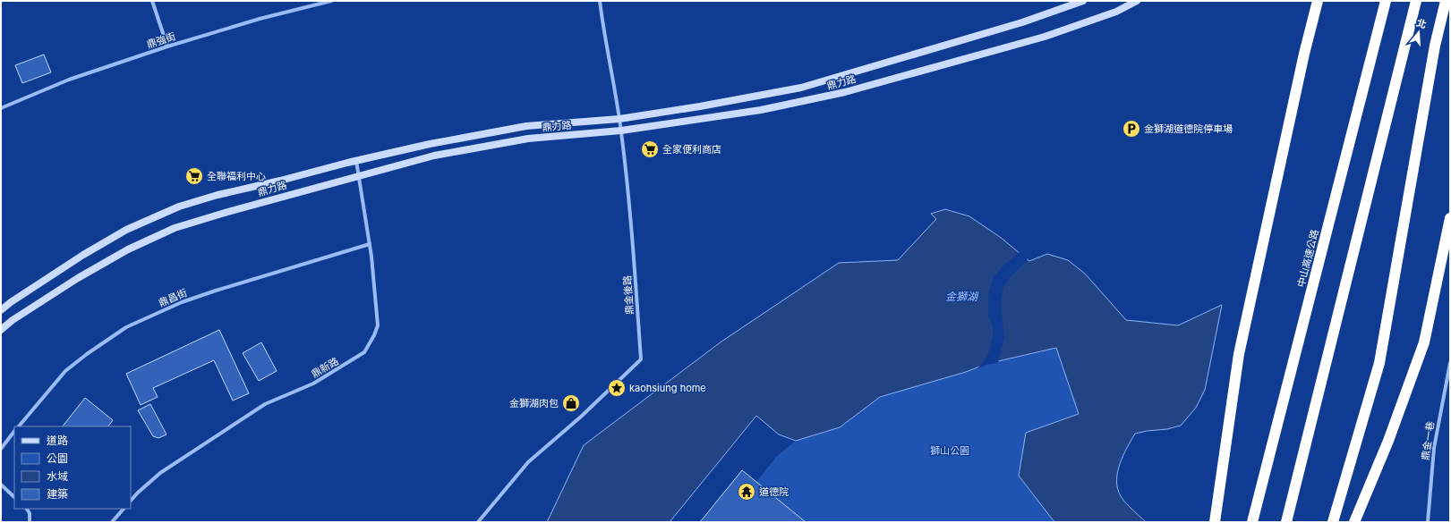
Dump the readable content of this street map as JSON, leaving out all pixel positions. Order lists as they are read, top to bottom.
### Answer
{
  "streets": {
    "highway": ["中山高速公路"],
    "street": [
      "鼎強街",
      "鼎力路",
      "鼎金後路",
      "鼎昌街",
      "鼎新路",
      "鼎金一巷"
    ]
  },
  "crossings": [
    ["鼎力路", "鼎金後路"],
    ["鼎力路", "鼎新路"],
    ["鼎昌街", "鼎新路"]
  ],
  "water": ["金獅湖"],
  "parks": ["獅山公園"],
  "places": {
    "parking": ["金獅湖道德院停車場"],
    "supermarket": ["全家便利商店", "全聯福利中心"],
    "place": ["kaohsiung home"],
    "shop": ["金獅湖肉包"],
    "temple": ["道德院"]
  },
  "legend": [
    "道路",
    "公園",
    "水域",
    "建築"
  ],
  "north": "top"
}
